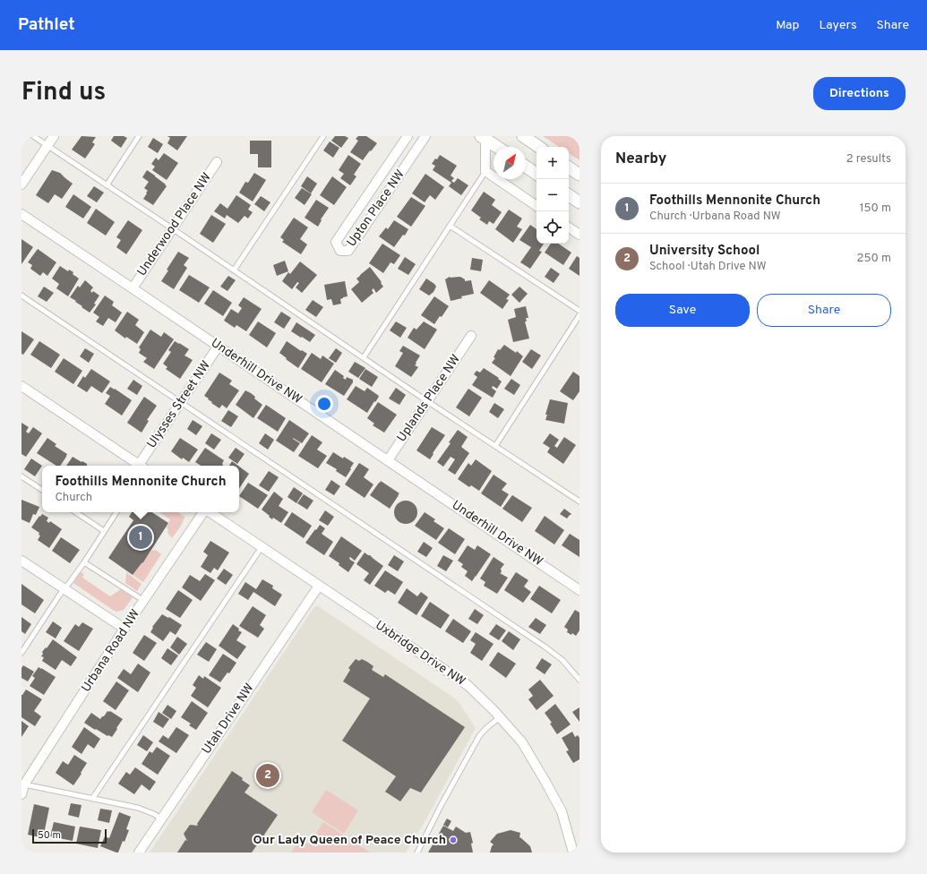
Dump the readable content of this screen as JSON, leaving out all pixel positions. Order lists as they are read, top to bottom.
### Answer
{
  "streets": {
    "street": [
      "Upton Place NW",
      "Underwood Place NW",
      "Underhill Drive NW",
      "Uplands Place NW",
      "Ulysses Street NW",
      "Urbana Road NW",
      "Uxbridge Drive NW",
      "Utah Drive NW"
    ]
  },
  "crossings": [
    ["Underwood Place NW", "Underhill Drive NW"],
    ["Underhill Drive NW", "Uplands Place NW"],
    ["Underhill Drive NW", "Ulysses Street NW"],
    ["Uxbridge Drive NW", "Utah Drive NW"]
  ],
  "places": ["Our Lady Queen of Peace Church"],
  "scale_bar": "50 m",
  "north": "top right",
  "page": {
    "header": "Pathlet",
    "nav": ["Map", "Layers", "Share"],
    "title": "Find us",
    "buttons": [
      "Directions",
      ["Save", "Share"]
    ],
    "heading": ["Nearby", "2 results"],
    "map_buttons": ["+", "−"],
    "list": [
      {
        "mark": "1",
        "name": "Foothills Mennonite Church",
        "note": "Church · Urbana Road NW",
        "value": "150 m"
      },
      {
        "mark": "2",
        "name": "University School",
        "note": "School · Utah Drive NW",
        "value": "250 m"
      }
    ],
    "popup": ["Foothills Mennonite Church", "Church"],
    "pins": ["1", "2"],
    "scale": "50 m"
  }
}
